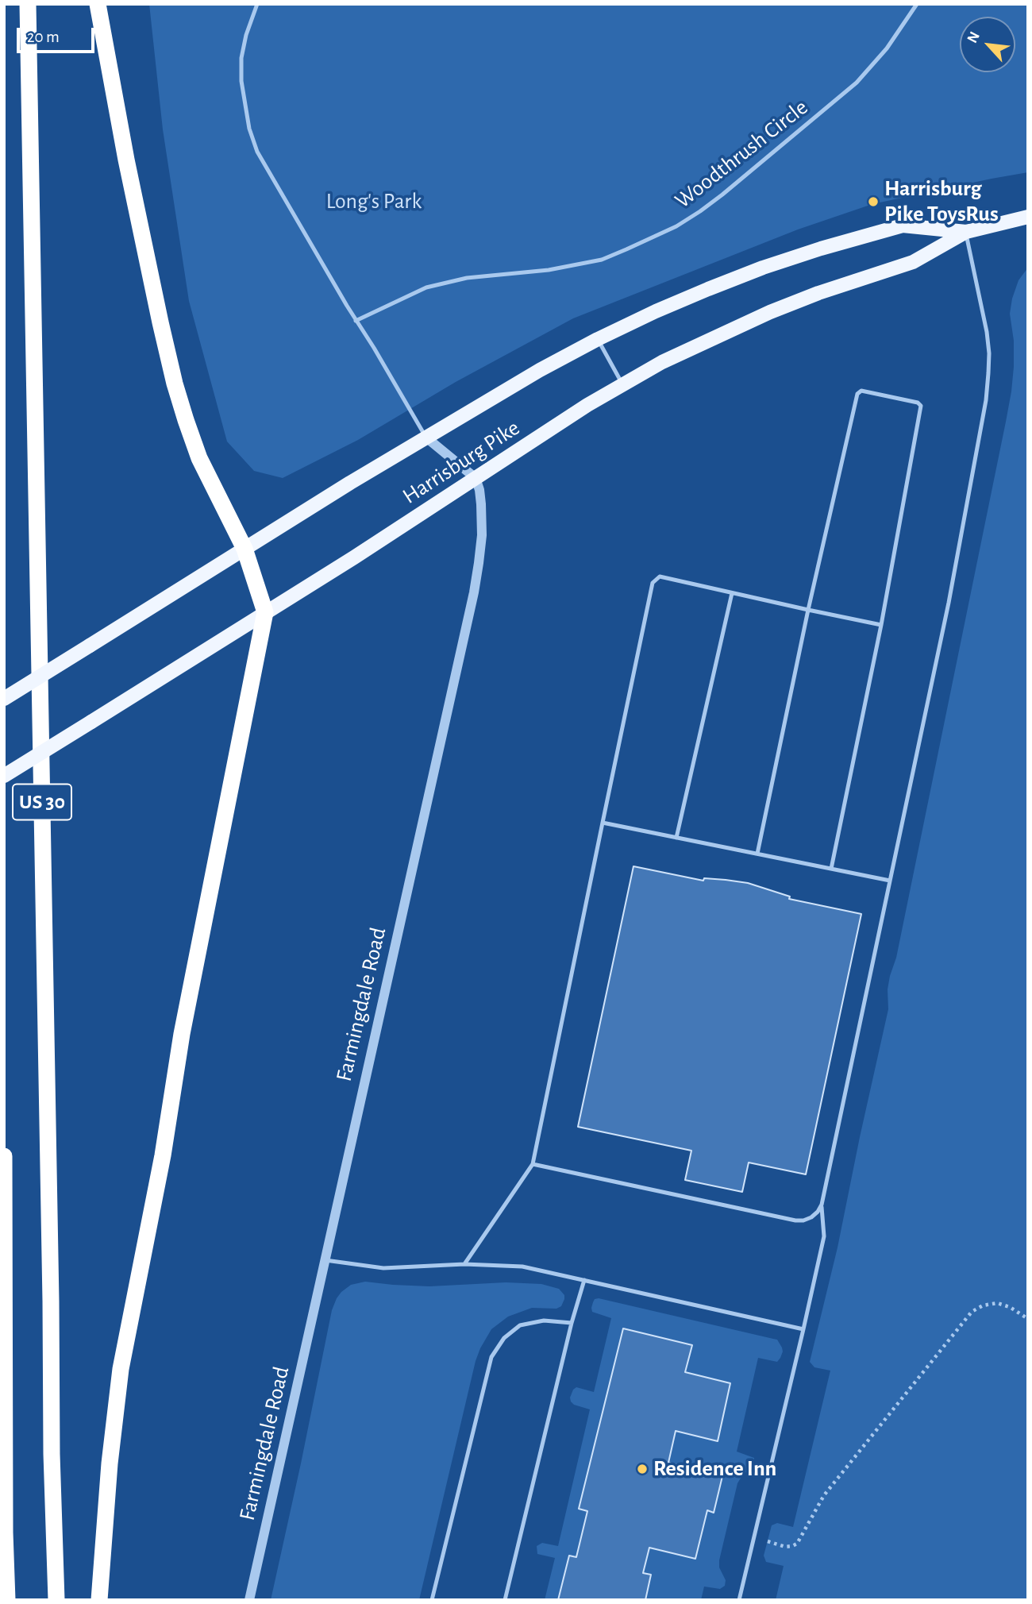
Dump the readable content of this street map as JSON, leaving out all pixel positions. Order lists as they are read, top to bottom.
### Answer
{
  "streets": {
    "highway": ["US 30"],
    "main road": ["Harrisburg Pike"],
    "street": ["Farmingdale Road"],
    "lane": ["Woodthrush Circle"]
  },
  "crossings": [
    ["Harrisburg Pike", "Farmingdale Road"]
  ],
  "parks": ["Long's Park"],
  "places": ["Harrisburg Pike ToysRus", "Residence Inn"],
  "scale_bar": "20 m",
  "north": "top left"
}
